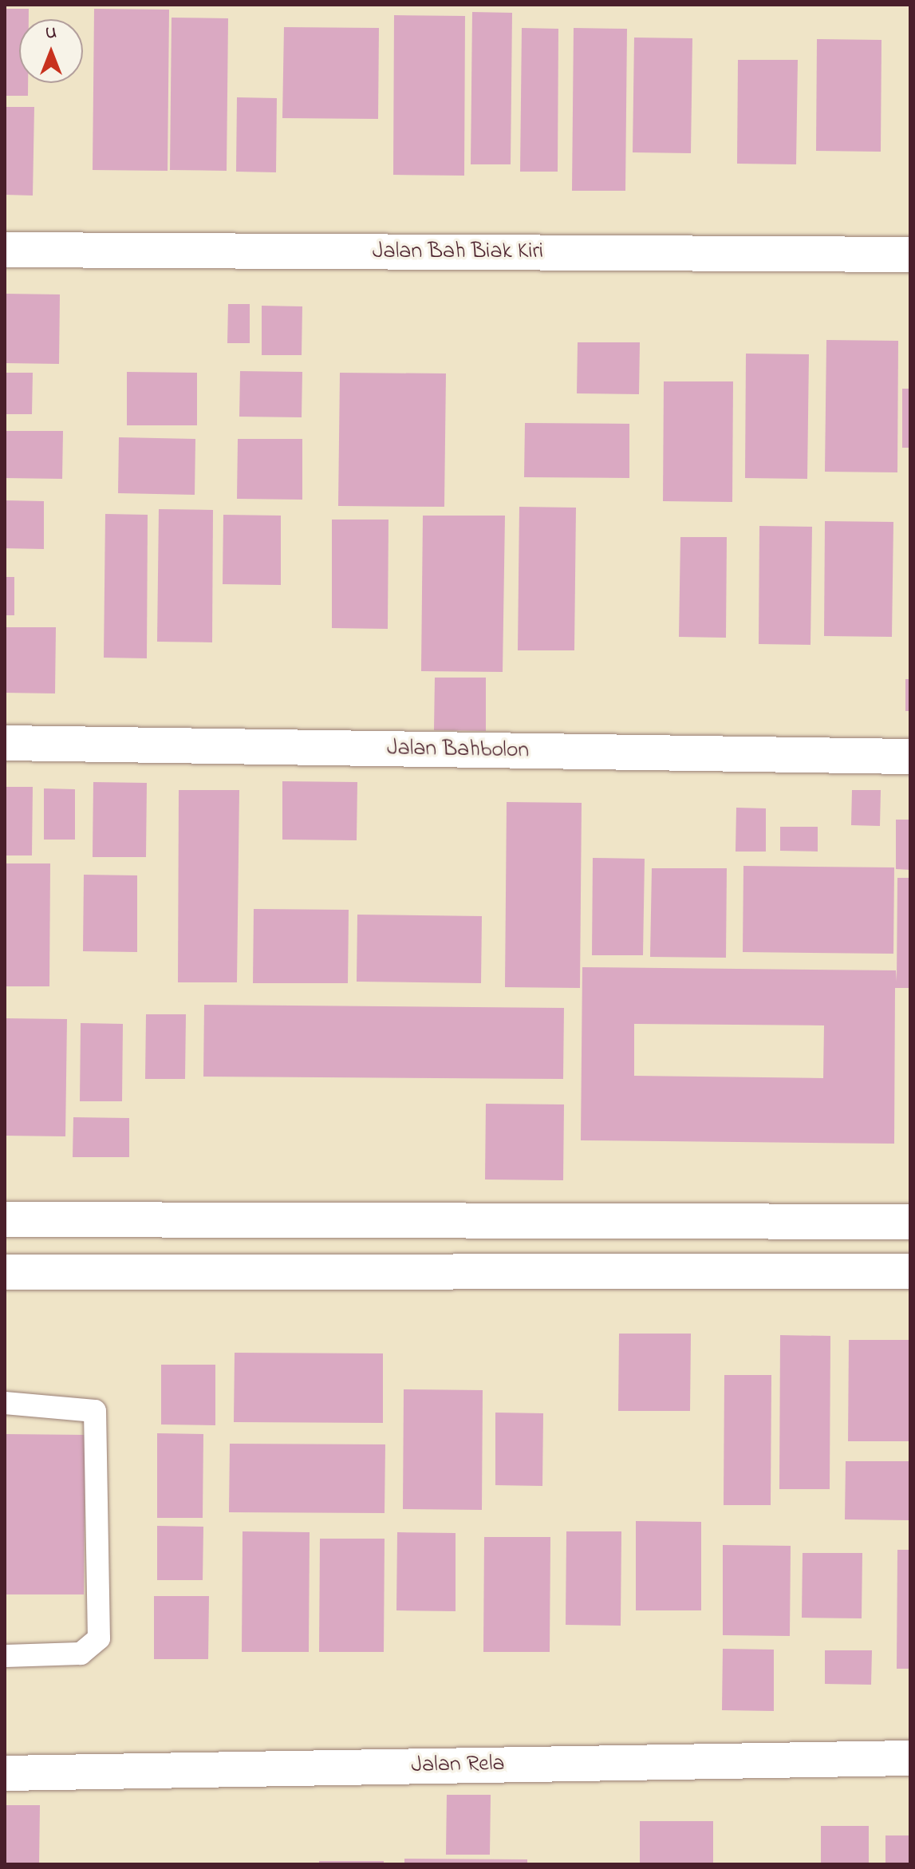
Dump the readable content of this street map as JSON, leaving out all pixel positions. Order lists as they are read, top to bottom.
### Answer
{
  "streets": {
    "main road": ["Jalan Bah Biak Kiri", "Jalan Bahbolon", "Jalan Rela"]
  },
  "north": "top"
}
